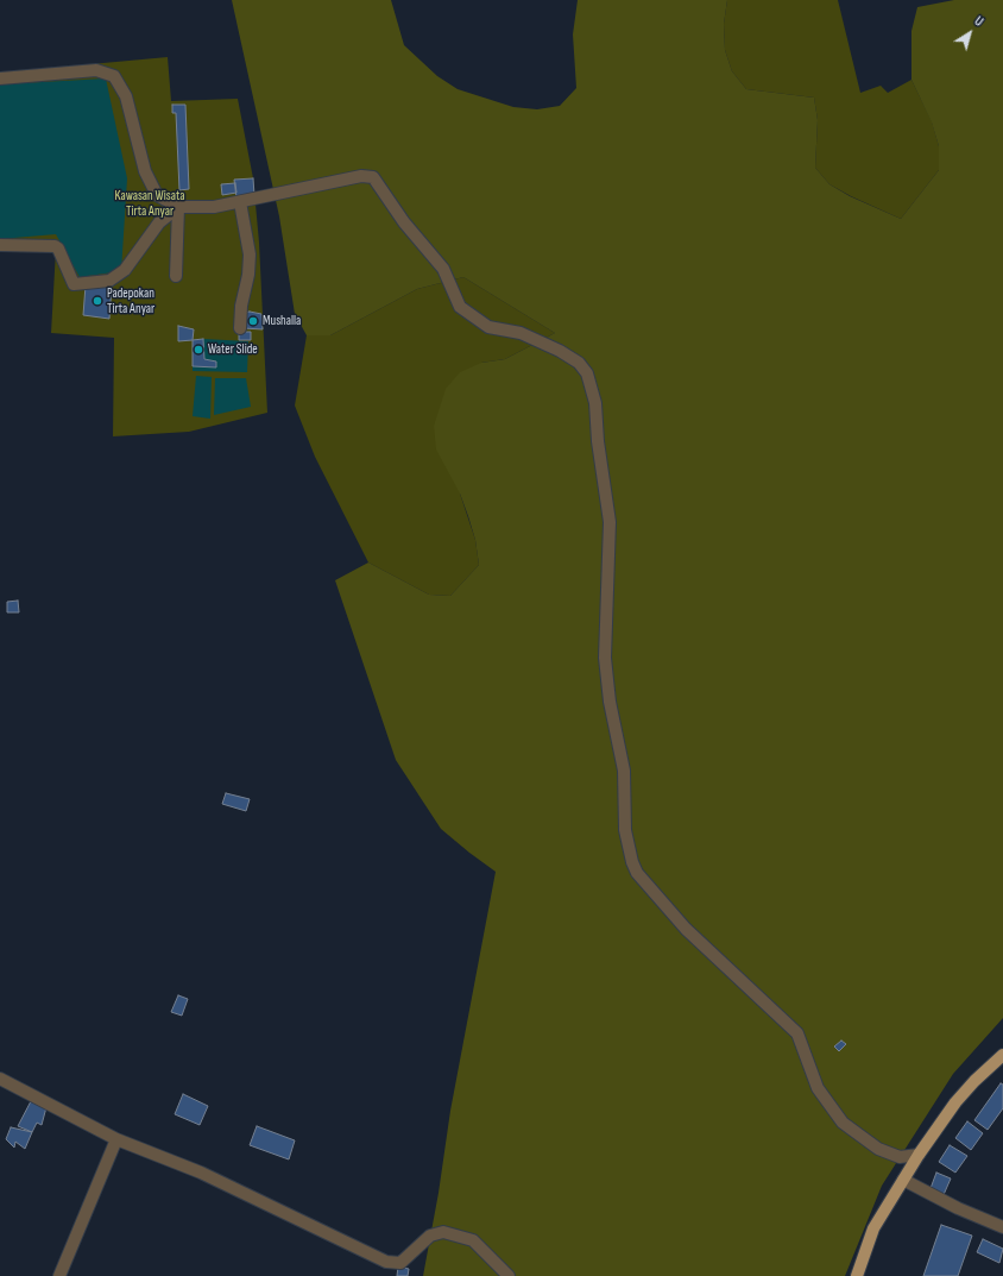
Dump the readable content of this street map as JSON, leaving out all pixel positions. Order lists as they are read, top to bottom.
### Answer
{
  "parks": ["Kawasan Wisata Tirta Anyar"],
  "places": ["Padepokan Tirta Anyar", "Mushalla", "Water Slide"],
  "north": "top right"
}
